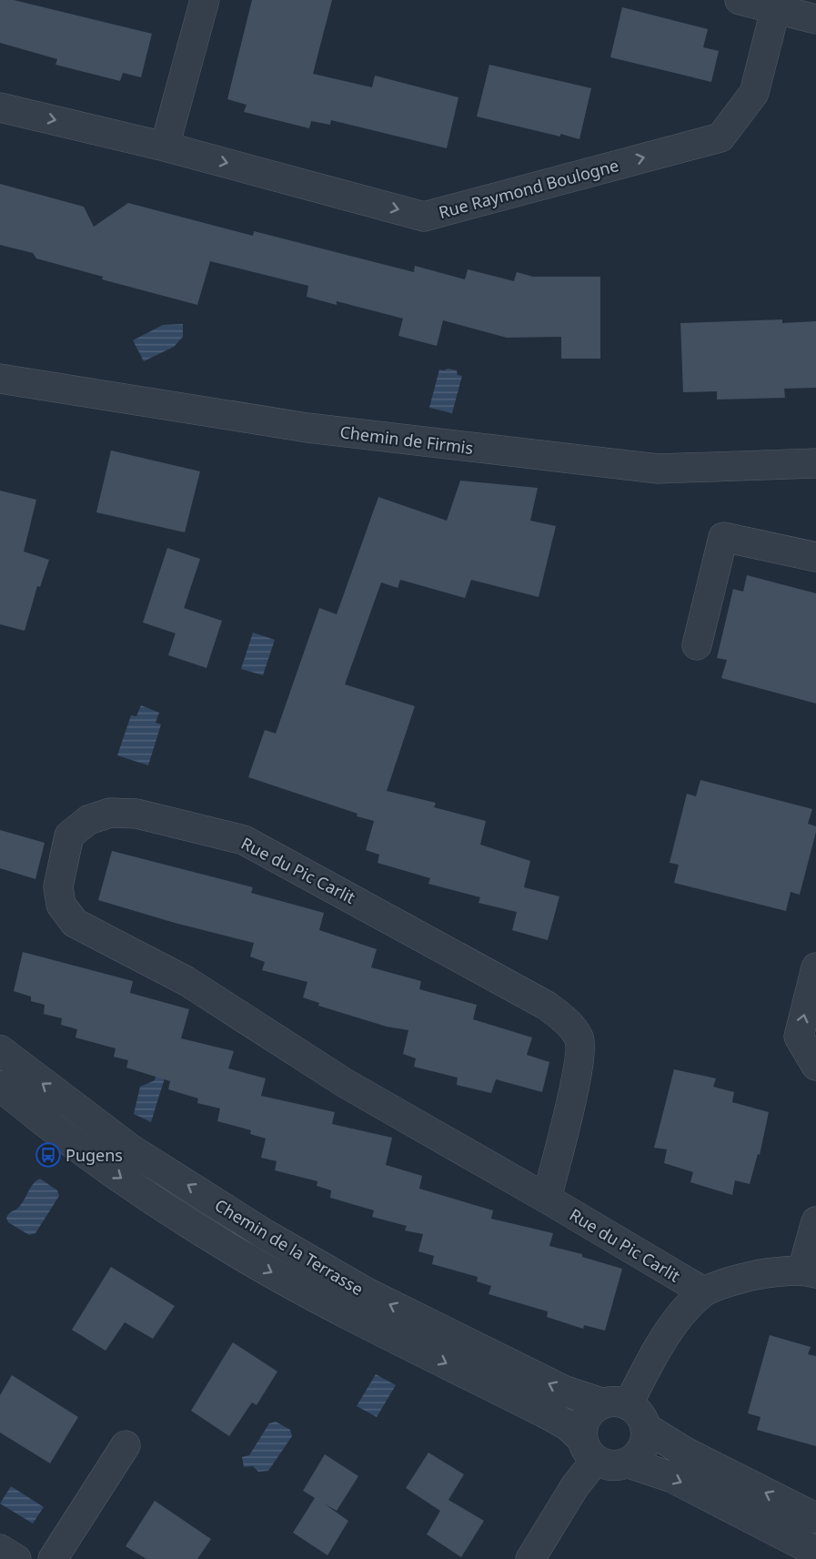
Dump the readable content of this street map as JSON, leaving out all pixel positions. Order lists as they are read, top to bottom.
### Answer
{
  "streets": {
    "street": [
      "Rue Raymond Boulogne",
      "Chemin de Firmis",
      "Rue du Pic Carlit",
      "Chemin de la Terrasse"
    ]
  },
  "one_way": ["Rue Raymond Boulogne"],
  "places": {
    "bus stop": ["Pugens"]
  }
}
